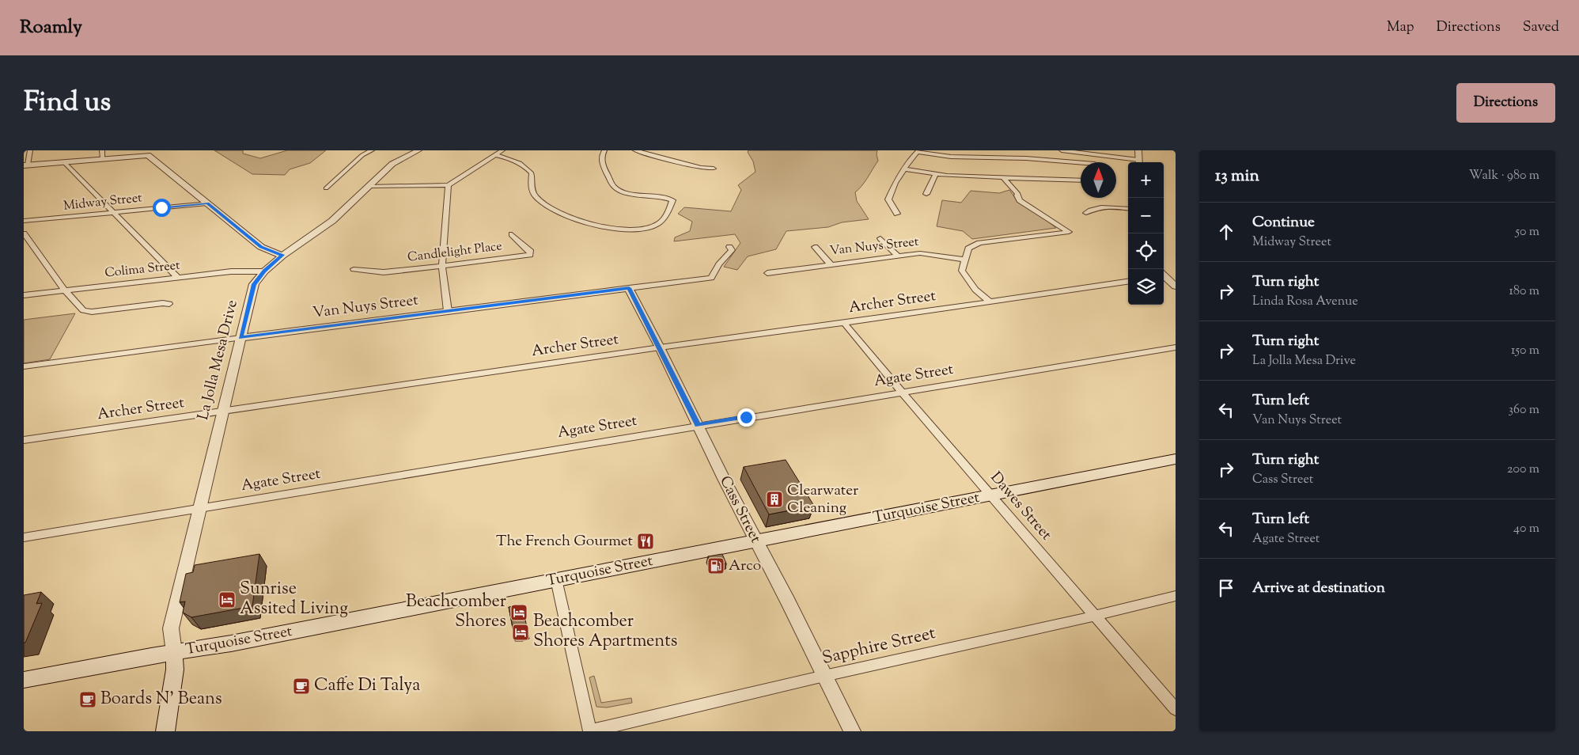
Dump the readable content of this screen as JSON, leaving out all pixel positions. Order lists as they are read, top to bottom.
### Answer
{
  "streets": {
    "main road": ["Turquoise Street"],
    "street": [
      "Midway Street",
      "Van Nuys Street",
      "Candlelight Place",
      "Colima Street",
      "Archer Street",
      "La Jolla Mesa Drive",
      "Agate Street",
      "Dawes Street",
      "Cass Street",
      "Sapphire Street"
    ]
  },
  "crossings": [
    ["Van Nuys Street", "La Jolla Mesa Drive"],
    ["Van Nuys Street", "Cass Street"],
    ["Colima Street", "La Jolla Mesa Drive"],
    ["Archer Street", "La Jolla Mesa Drive"],
    ["Archer Street", "Dawes Street"],
    ["Archer Street", "Cass Street"],
    ["La Jolla Mesa Drive", "Agate Street"],
    ["La Jolla Mesa Drive", "Turquoise Street"],
    ["Agate Street", "Dawes Street"],
    ["Agate Street", "Cass Street"],
    ["Dawes Street", "Turquoise Street"],
    ["Dawes Street", "Sapphire Street"],
    ["Turquoise Street", "Cass Street"],
    ["Cass Street", "Sapphire Street"]
  ],
  "places": {
    "building": ["Clearwater Cleaning"],
    "restaurant": ["The French Gourmet"],
    "fuel station": ["Arco"],
    "hotel": ["Sunrise Assited Living", "Beachcomber Shores", "Beachcomber Shores Apartments"],
    "cafe": ["Caffe Di Talya", "Boards N' Beans"]
  },
  "north": "top",
  "page": {
    "header": "Roamly",
    "nav": ["Map", "Directions", "Saved"],
    "title": "Find us",
    "buttons": "Directions",
    "heading": ["13 min", "Walk · 980 m"],
    "map_buttons": ["+", "−"],
    "list": [
      ["Continue", "Midway Street", "50 m"],
      ["Turn right", "Linda Rosa Avenue", "180 m"],
      ["Turn right", "La Jolla Mesa Drive", "150 m"],
      ["Turn left", "Van Nuys Street", "360 m"],
      ["Turn right", "Cass Street", "200 m"],
      ["Turn left", "Agate Street", "40 m"],
      "Arrive at destination"
    ]
  }
}
